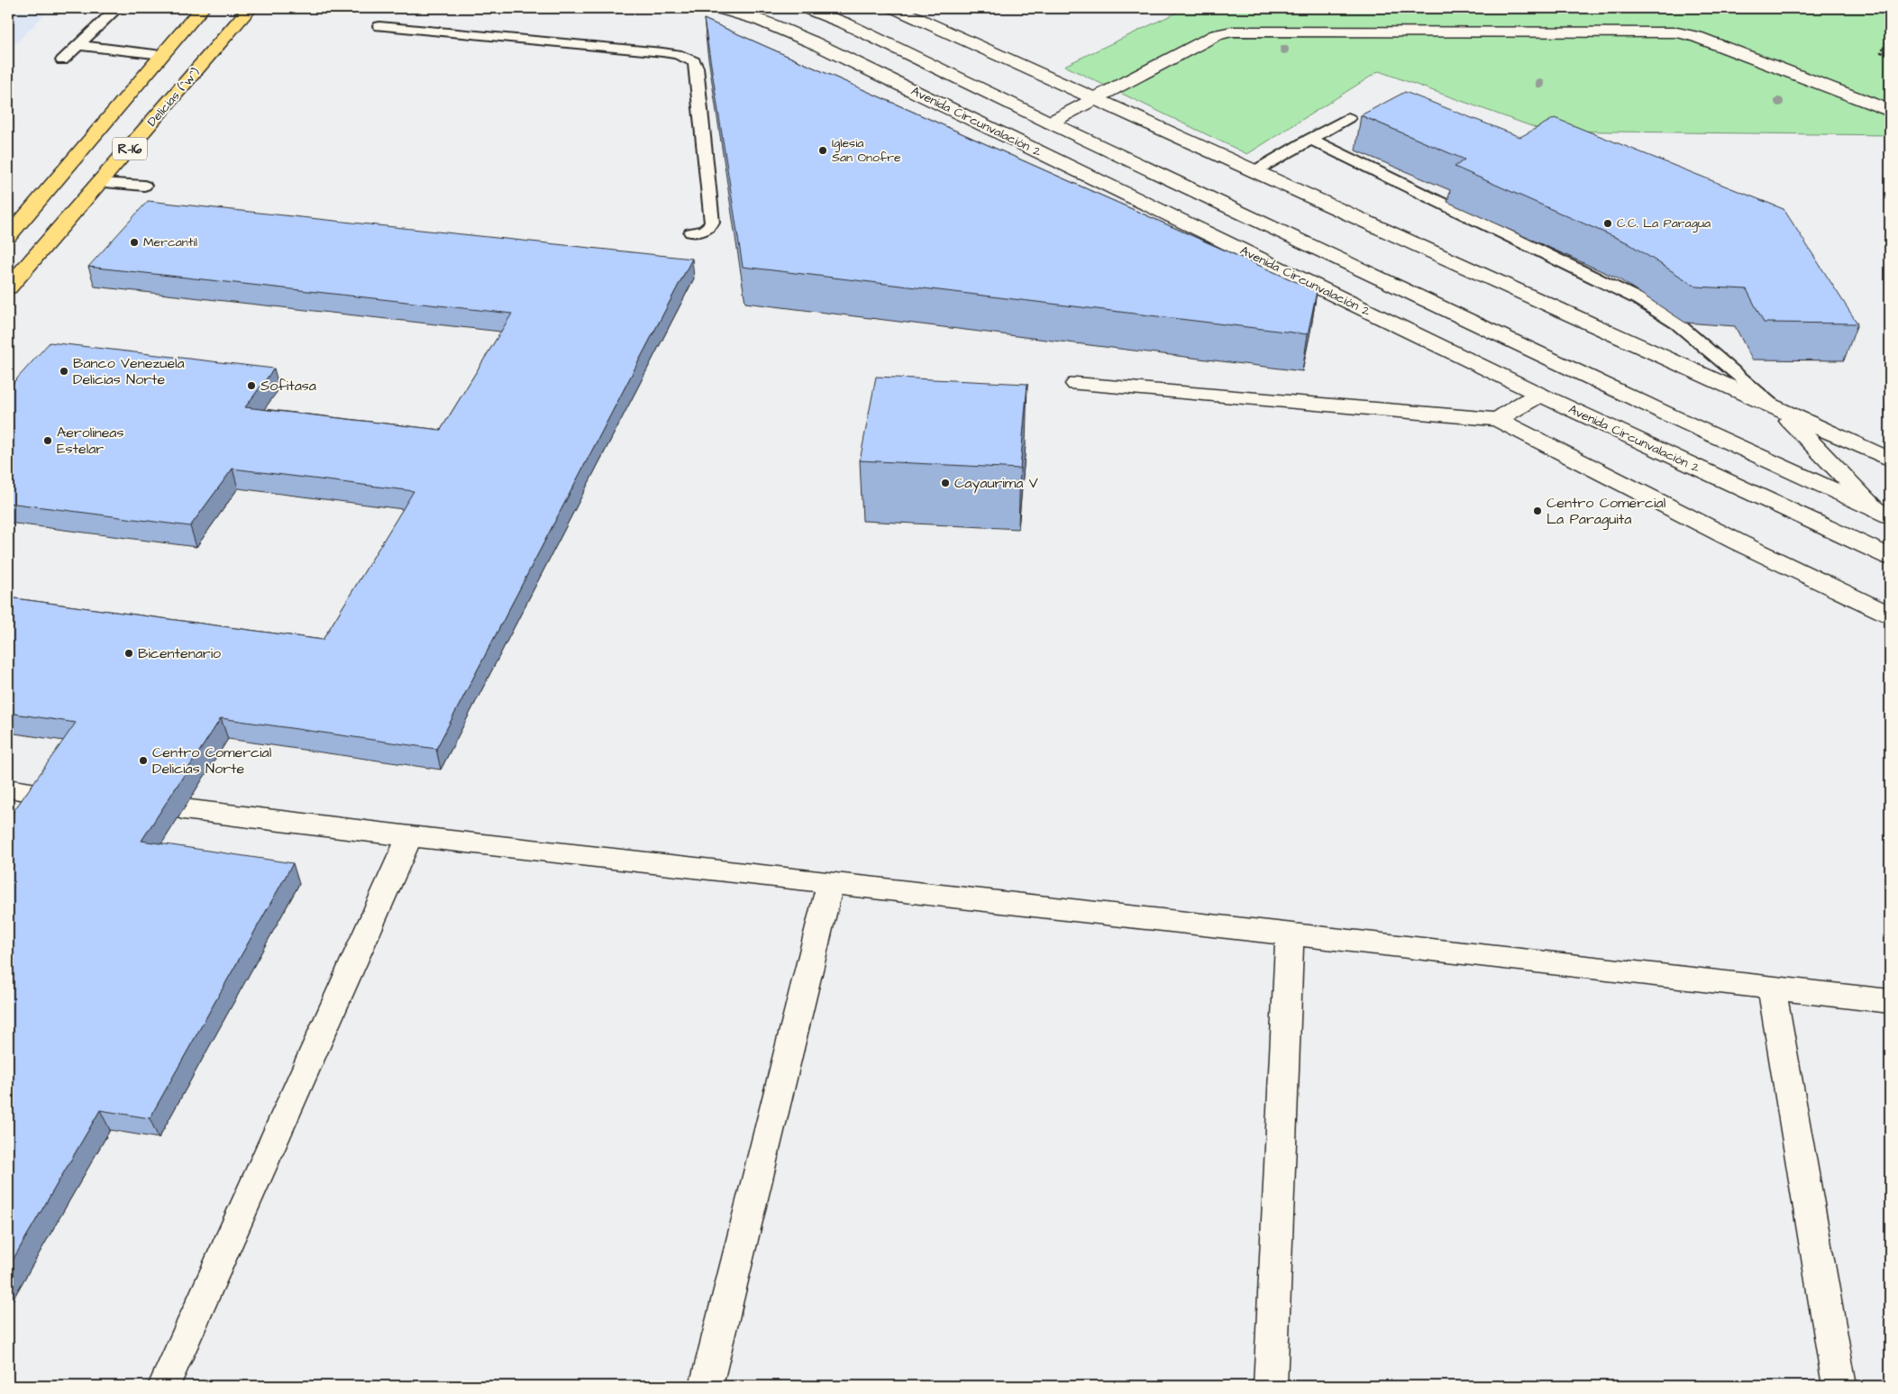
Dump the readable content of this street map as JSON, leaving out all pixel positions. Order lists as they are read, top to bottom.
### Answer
{
  "streets": {
    "main road": ["Delicias (^w^)", "R-16"],
    "street": ["Avenida Circunvalación 2"]
  },
  "places": [
    "Iglesia San Onofre",
    "C.C. La Paragua",
    "Mercantil",
    "Banco Venezuela Delicias Norte",
    "Sofitasa",
    "Aerolineas Estelar",
    "Cayaurima V",
    "Centro Comercial La Paraguita",
    "Bicentenario",
    "Centro Comercial Delicias Norte"
  ]
}
